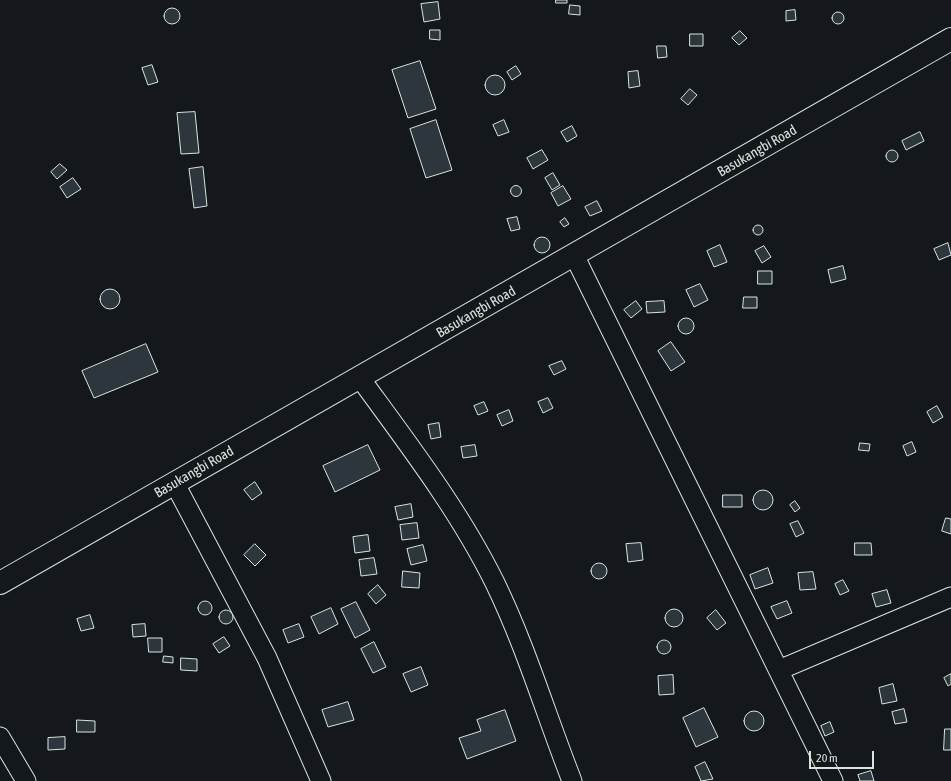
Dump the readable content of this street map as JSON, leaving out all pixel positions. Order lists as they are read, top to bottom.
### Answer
{
  "streets": {
    "street": ["Basukangbi Road"]
  },
  "scale_bar": "20 m"
}
